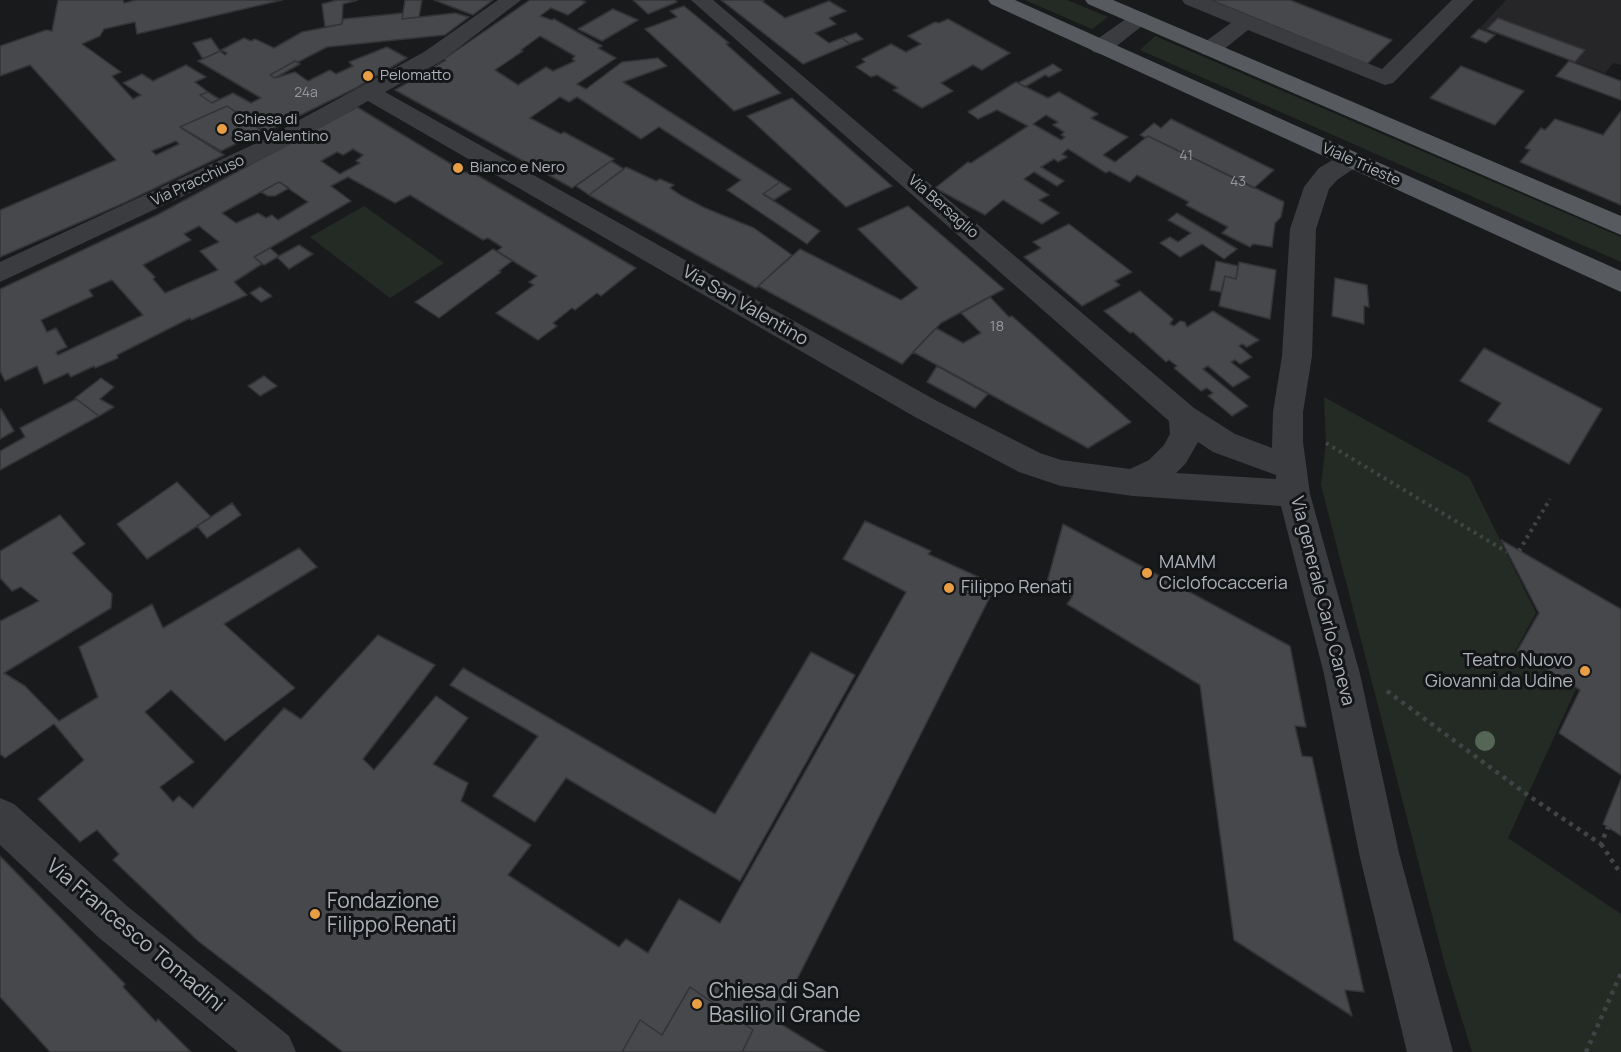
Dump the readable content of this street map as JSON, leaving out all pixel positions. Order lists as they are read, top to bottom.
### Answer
{
  "streets": {
    "main road": ["Viale Trieste"],
    "street": [
      "Via Pracchiuso",
      "Via Bersaglio",
      "Via San Valentino",
      "Via generale Carlo Caneva",
      "Via Francesco Tomadini"
    ]
  },
  "crossings": [
    ["Viale Trieste", "Via generale Carlo Caneva"],
    ["Via Pracchiuso", "Via San Valentino"],
    ["Via Bersaglio", "Via San Valentino"],
    ["Via Bersaglio", "Via generale Carlo Caneva"],
    ["Via San Valentino", "Via generale Carlo Caneva"]
  ],
  "places": [
    "Pelomatto",
    "Chiesa di San Valentino",
    "Bianco e Nero",
    "MAMM Ciclofocacceria",
    "Filippo Renati",
    "Teatro Nuovo Giovanni da Udine",
    "Fondazione Filippo Renati",
    "Chiesa di San Basilio il Grande"
  ],
  "house_numbers": [
    "24a",
    "41",
    "43",
    "18"
  ]
}
